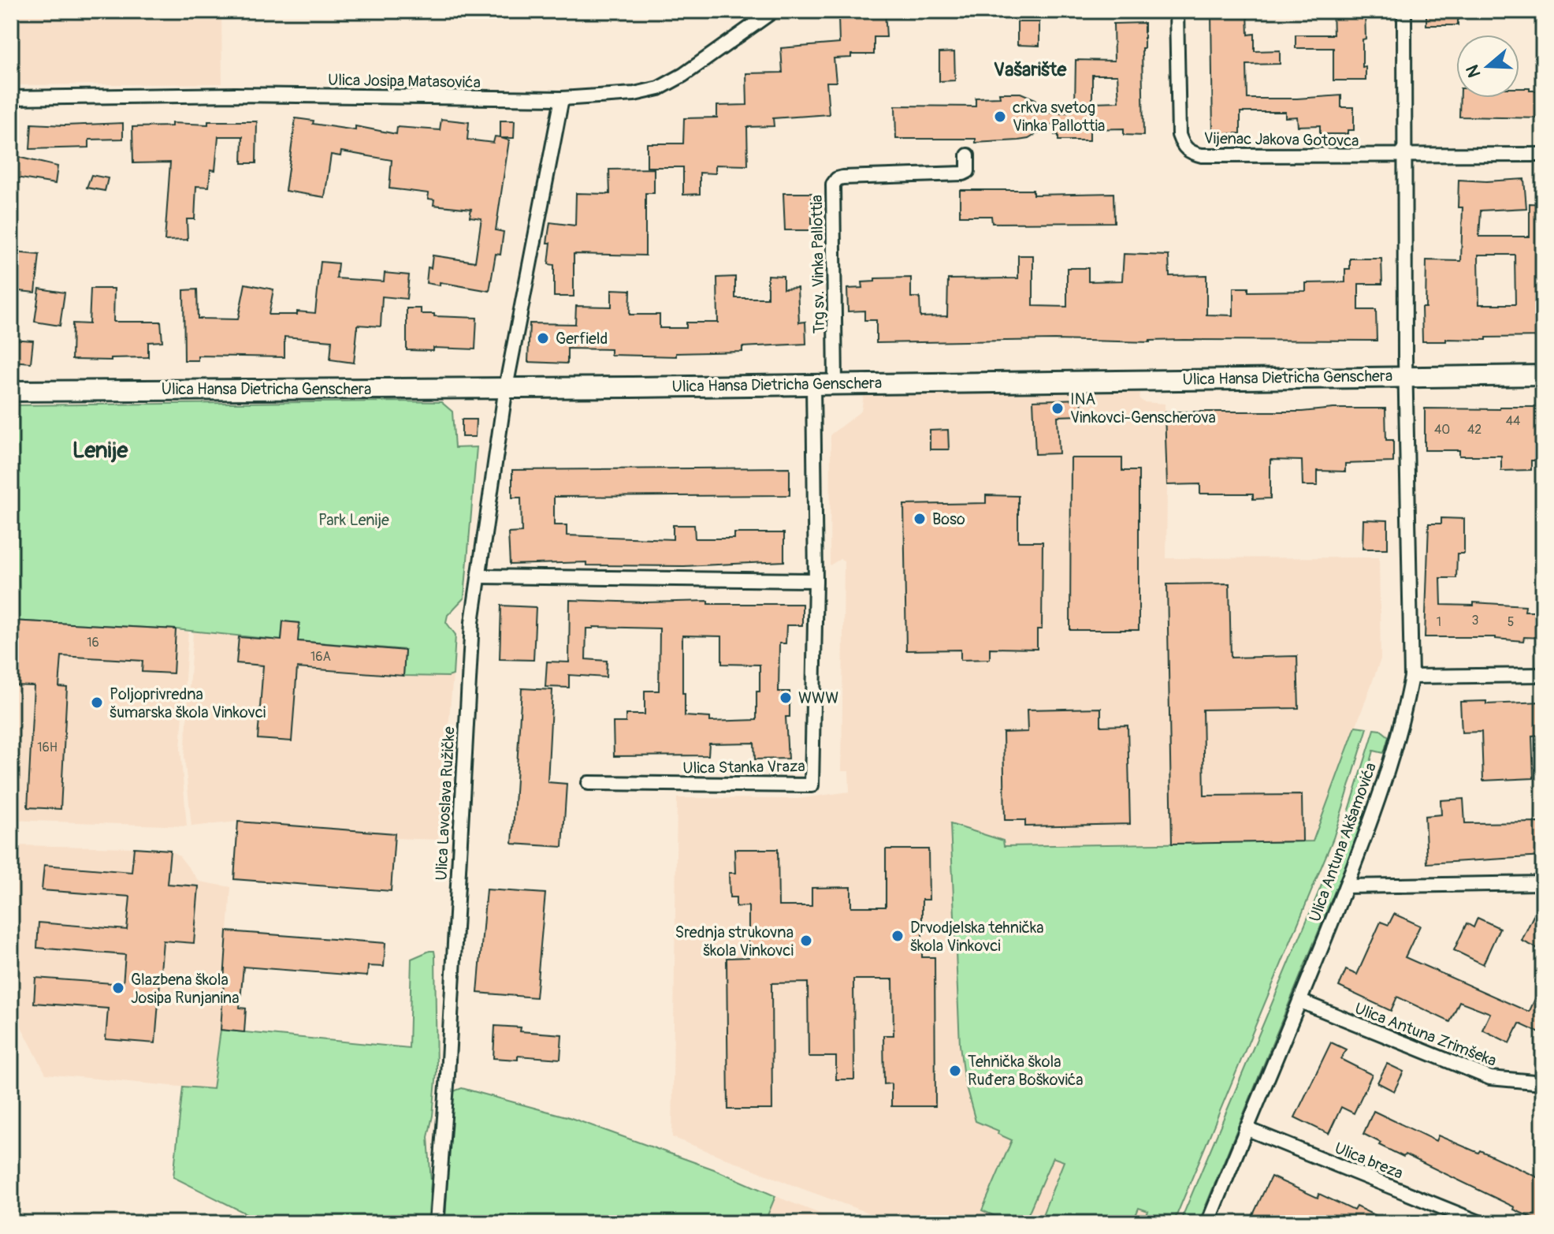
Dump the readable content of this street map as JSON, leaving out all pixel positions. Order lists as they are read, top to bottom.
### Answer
{
  "streets": {
    "main road": ["Ulica Hansa Dietricha Genschera"],
    "street": [
      "Ulica Josipa Matasovića",
      "Vijenac Jakova Gotovca",
      "Trg sv. Vinka Pallottia",
      "Ulica Stanka Vraza",
      "Ulica Lavoslava Ružičke",
      "Ulica Antuna Akšamovića",
      "Ulica Antuna Zrimšeka",
      "Ulica breza"
    ]
  },
  "crossings": [
    ["Ulica Josipa Matasovića", "Ulica Lavoslava Ružičke"],
    ["Trg sv. Vinka Pallottia", "Ulica Hansa Dietricha Genschera"],
    ["Ulica Hansa Dietricha Genschera", "Ulica Stanka Vraza"],
    ["Ulica Hansa Dietricha Genschera", "Ulica Lavoslava Ružičke"],
    ["Ulica Hansa Dietricha Genschera", "Ulica Antuna Akšamovića"],
    ["Ulica Antuna Akšamovića", "Ulica Antuna Zrimšeka"],
    ["Ulica Antuna Akšamovića", "Ulica breza"]
  ],
  "districts": ["Vašarište", "Lenije"],
  "parks": ["Park Lenije"],
  "places": [
    "crkva svetog Vinka Pallottia",
    "Gerfield",
    "INA Vinkovci-Genscherova",
    "Boso",
    "WWW",
    "Poljoprivredna šumarska škola Vinkovci",
    "Drvodjelska tehnička škola Vinkovci",
    "Srednja strukovna škola Vinkovci",
    "Glazbena škola Josipa Runjanina",
    "Tehnička škola Ruđera Boškovića"
  ],
  "house_numbers": [
    "44",
    "40",
    "42",
    "3",
    "1",
    "5",
    "16",
    "16A",
    "16H"
  ],
  "north": "left"
}
